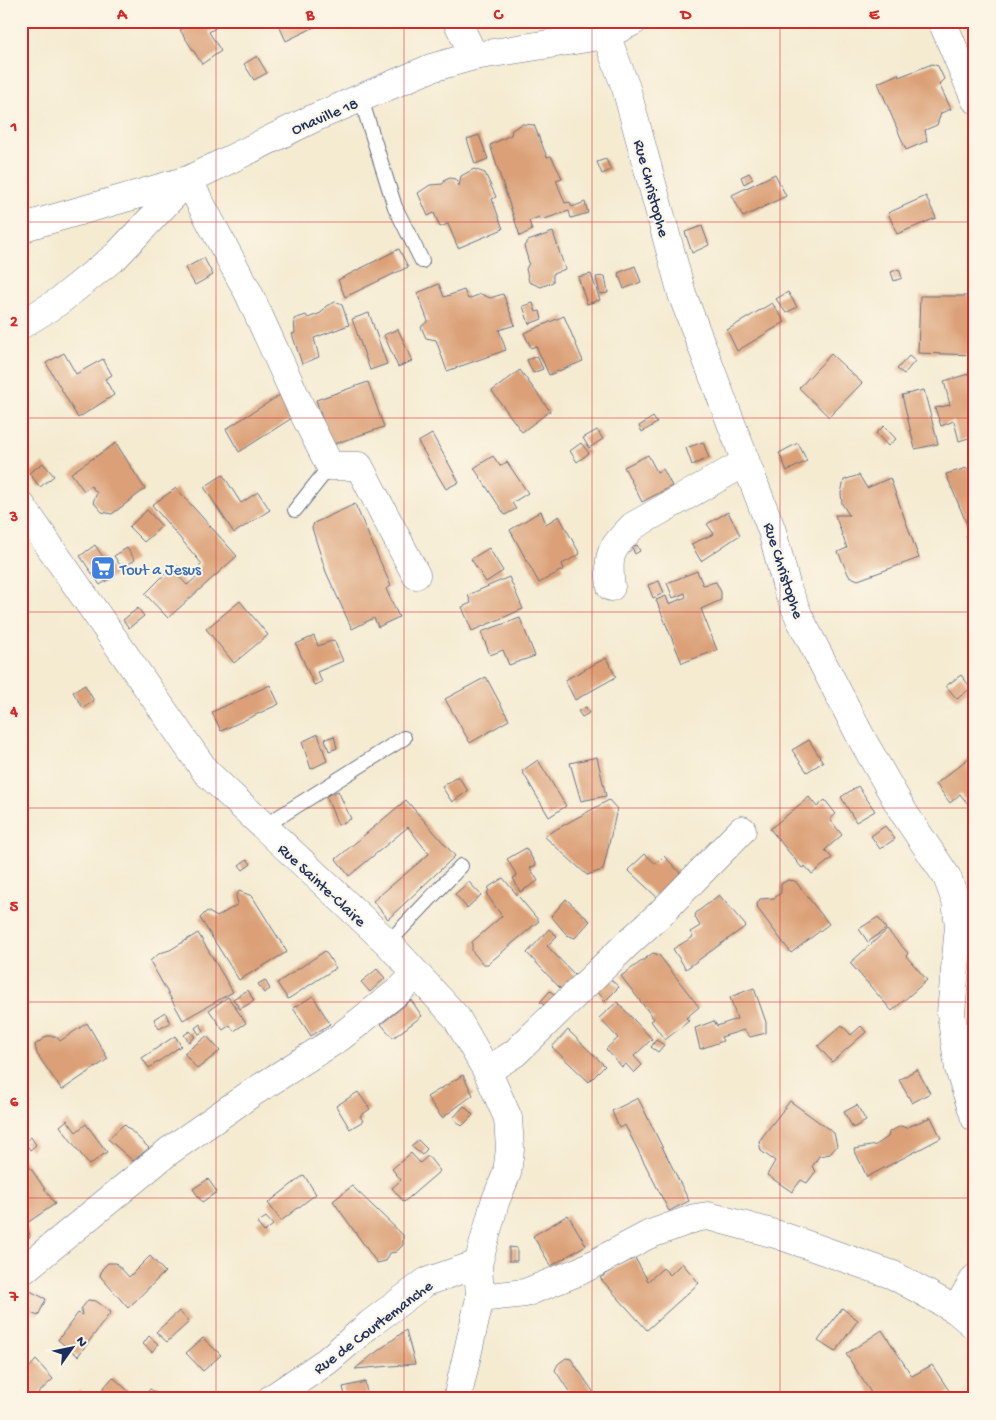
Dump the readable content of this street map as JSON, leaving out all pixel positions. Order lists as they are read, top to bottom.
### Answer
{
  "streets": {
    "street": [
      "Onaville 18",
      "Rue Christophe",
      "Rue Sainte-Claire",
      "Rue de Courtemanche"
    ]
  },
  "crossings": [
    ["Onaville 18", "Rue Christophe"],
    ["Rue Sainte-Claire", "Rue de Courtemanche"]
  ],
  "places": {
    "supermarket": ["Tout a Jesus"]
  },
  "north": "top right",
  "grid": {
    "columns": [
      "A",
      "B",
      "C",
      "D",
      "E"
    ],
    "rows": [
      "1",
      "2",
      "3",
      "4",
      "5",
      "6",
      "7"
    ]
  }
}
